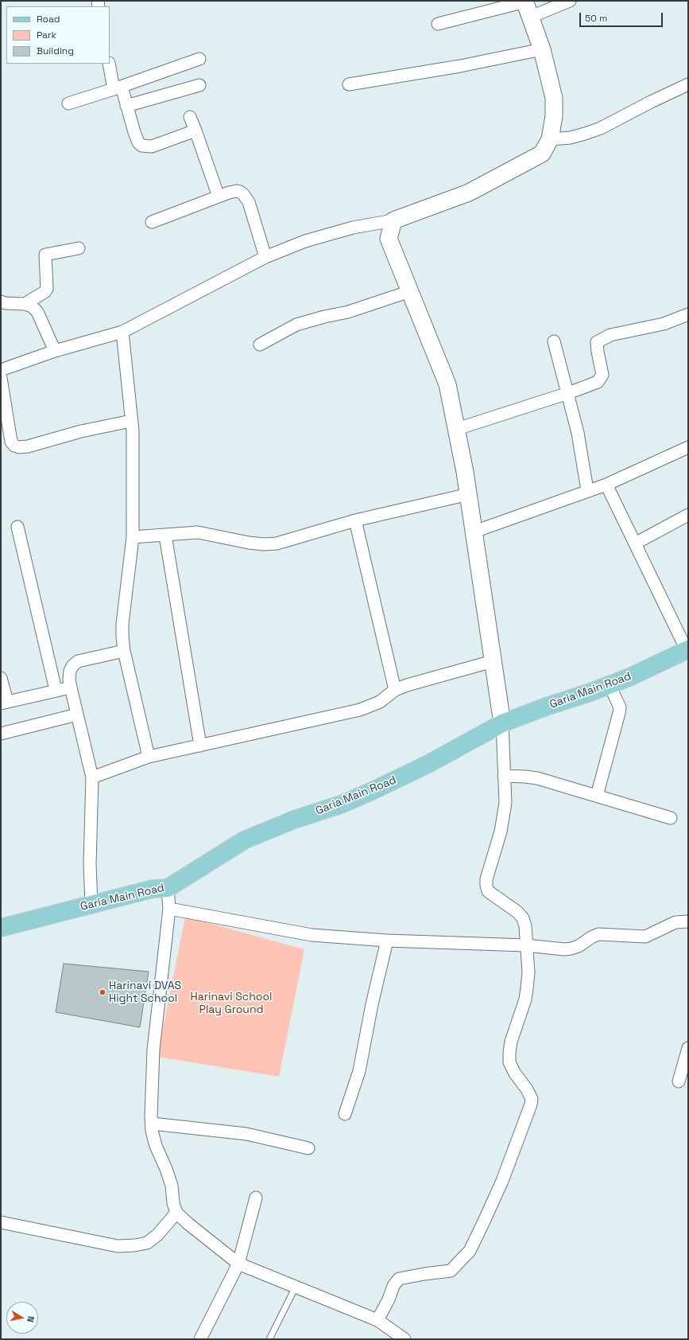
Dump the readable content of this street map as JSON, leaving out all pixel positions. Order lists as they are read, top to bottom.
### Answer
{
  "streets": {
    "main road": ["Garia Main Road"]
  },
  "parks": ["Harinavi School Play Ground"],
  "places": ["Harinavi DVAS Hight School"],
  "legend": ["Road", "Park", "Building"],
  "scale_bar": "50 m",
  "north": "right"
}
